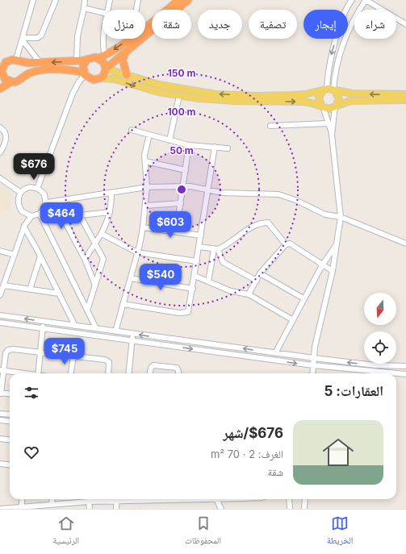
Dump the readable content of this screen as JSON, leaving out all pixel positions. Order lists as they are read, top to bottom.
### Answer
{
  "north": "bottom",
  "page": {
    "chip": [
      "شراء",
      "إيجار",
      "تصفية",
      "جديد",
      "شقة",
      "منزل"
    ],
    "price": [
      "$676",
      "$464",
      "$603",
      "$540",
      "$745"
    ],
    "heading": "العقارات: 5",
    "list": [
      {
        "name": "$676/شهر",
        "note": "الغرف: 2 · 70 m² · شقة"
      }
    ],
    "tabs": ["الخريطة", "المحفوظات", "الرئيسية"]
  },
  "rings": ["150 m", "100 m", "50 m"]
}
